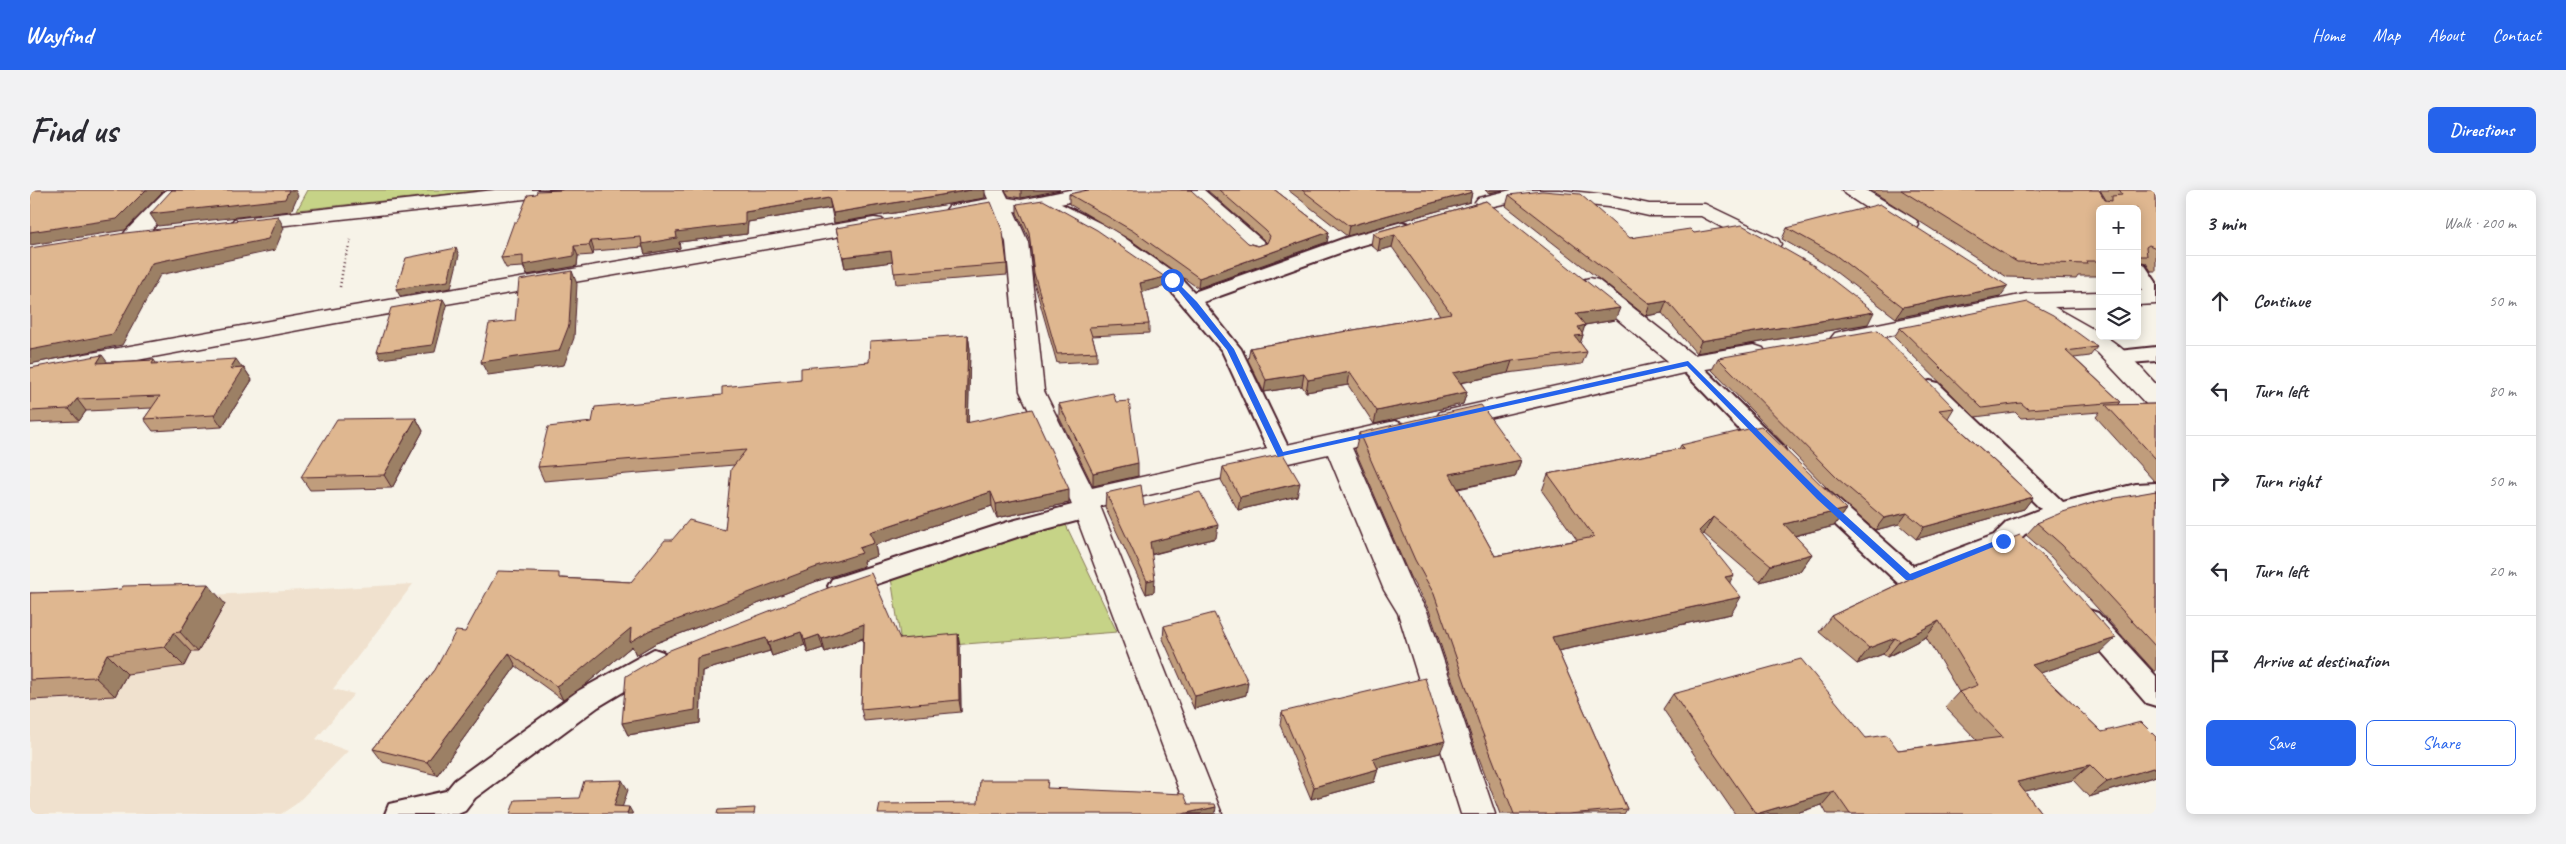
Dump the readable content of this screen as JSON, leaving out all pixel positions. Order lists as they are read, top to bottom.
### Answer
{
  "page": {
    "header": "Wayfind",
    "nav": [
      "Home",
      "Map",
      "About",
      "Contact"
    ],
    "buttons": [
      "Directions",
      ["Save", "Share"]
    ],
    "title": "Find us",
    "heading": ["3 min", "Walk · 200 m"],
    "map_buttons": ["+", "−"],
    "list": [
      ["Continue", "50 m"],
      ["Turn left", "80 m"],
      ["Turn right", "50 m"],
      ["Turn left", "20 m"],
      "Arrive at destination"
    ]
  }
}
